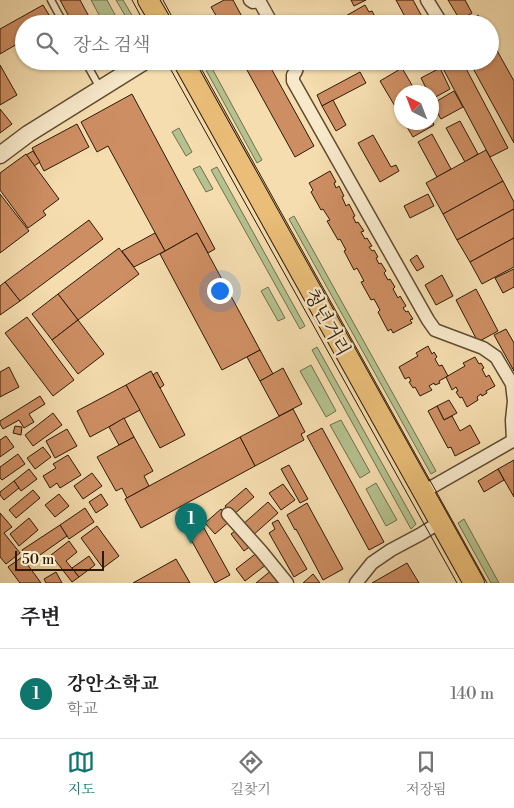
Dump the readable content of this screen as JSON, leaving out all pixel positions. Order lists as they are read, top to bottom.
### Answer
{
  "streets": {
    "main road": ["청년거리"]
  },
  "scale_bar": "50 m",
  "north": "top left",
  "page": {
    "search": "장소 검색",
    "pins": "1",
    "scale": "50 m",
    "heading": "주변",
    "list": [
      {
        "mark": "1",
        "name": "강안소학교",
        "note": "학교",
        "value": "140 m"
      }
    ],
    "nav": ["지도", "길찾기", "저장됨"]
  }
}
